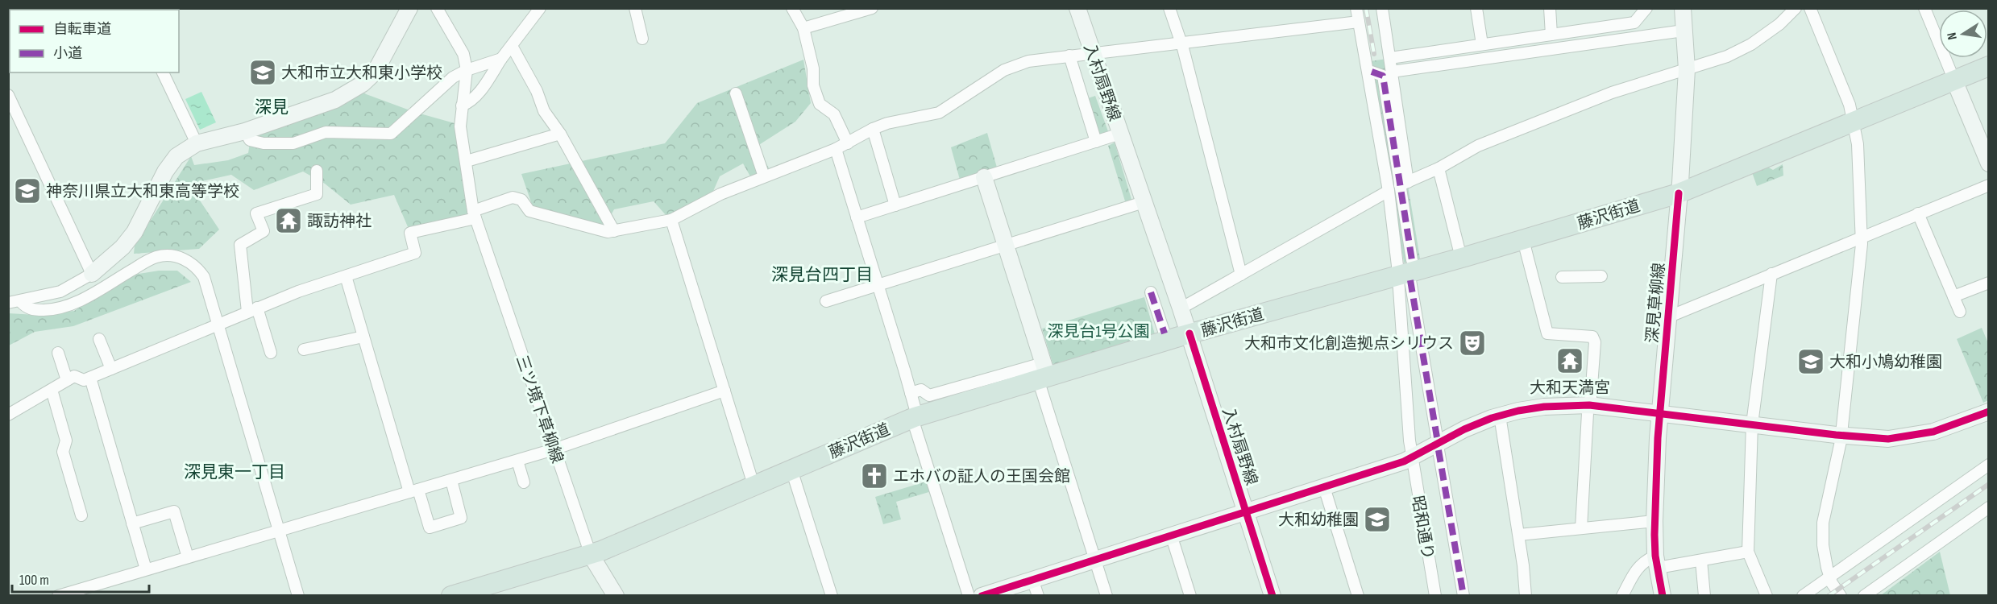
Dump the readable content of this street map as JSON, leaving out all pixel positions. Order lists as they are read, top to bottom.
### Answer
{
  "streets": {
    "highway": ["藤沢街道"],
    "street": [
      "入村扇野線",
      "深見草柳線",
      "三ツ境下草柳線",
      "昭和通り"
    ]
  },
  "crossings": [
    ["入村扇野線", "藤沢街道"],
    ["藤沢街道", "深見草柳線"],
    ["藤沢街道", "三ツ境下草柳線"],
    ["藤沢街道", "昭和通り"]
  ],
  "districts": ["深見", "深見台四丁目", "深見東一丁目"],
  "parks": ["深見台1号公園"],
  "places": {
    "school or university": [
      "大和市立大和東小学校",
      "神奈川県立大和東高等学校",
      "大和小鳩幼稚園",
      "大和幼稚園"
    ],
    "temple": ["諏訪神社", "大和天満宮"],
    "theatre": ["大和市文化創造拠点シリウス"],
    "church": ["エホバの証人の王国会館"]
  },
  "legend": ["自転車道", "小道"],
  "scale_bar": "100 m",
  "north": "left"
}
